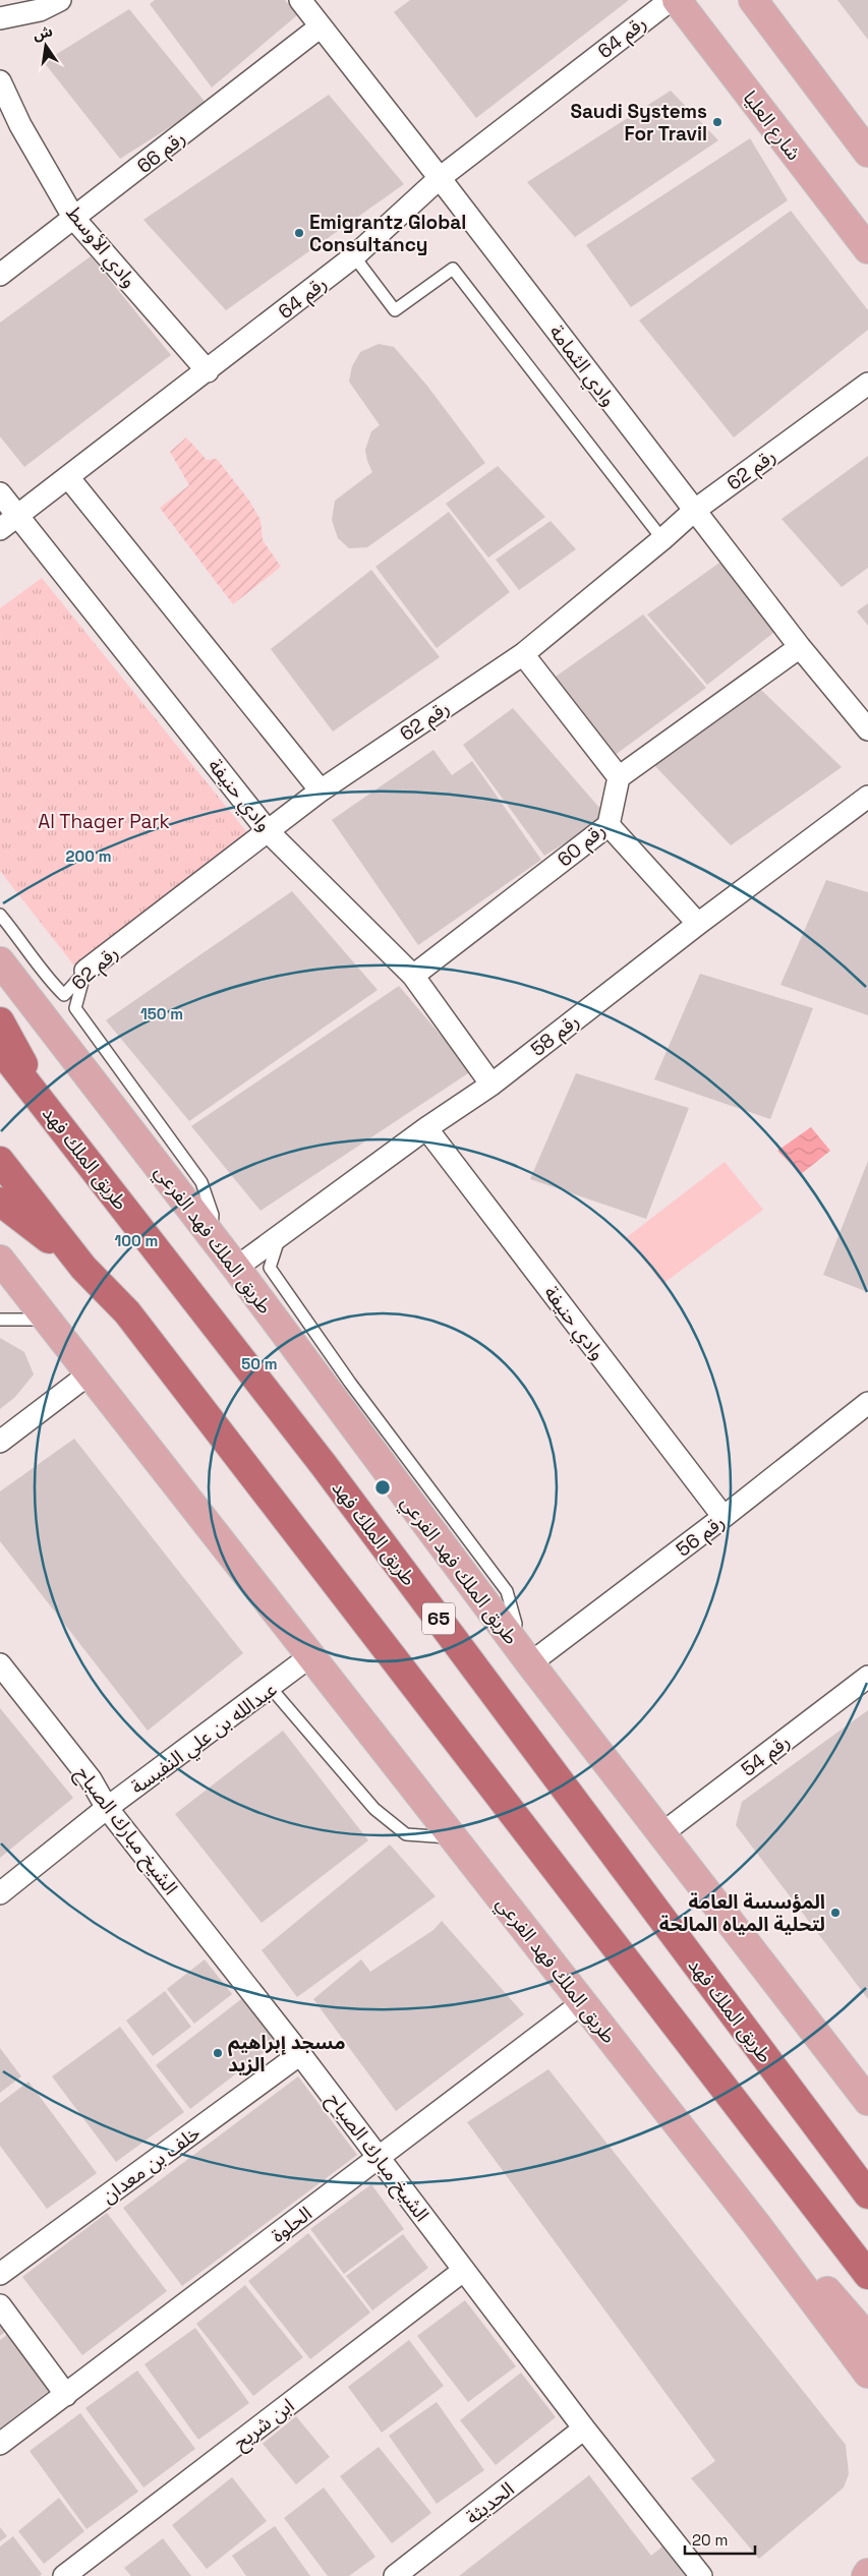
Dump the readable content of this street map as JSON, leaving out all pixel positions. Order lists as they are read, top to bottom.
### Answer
{
  "streets": {
    "highway": ["طريق الملك فهد", "65"],
    "main road": ["شارع العليا", "طريق الملك فهد الفرعي"],
    "street": [
      "رقم 64",
      "رقم 66",
      "وادي الأوسط",
      "وادي الثمامة",
      "رقم 62",
      "وادي حنيفة",
      "رقم 60",
      "رقم 58",
      "رقم 56",
      "عبدالله بن علي النفيسة",
      "رقم 54",
      "الشيخ مبارك الصباح",
      "خلف بن معدان",
      "الحلوة",
      "ابن شريح",
      "الحديثة"
    ]
  },
  "crossings": [
    ["رقم 64", "وادي الأوسط"],
    ["رقم 64", "وادي الثمامة"],
    ["رقم 64", "وادي حنيفة"],
    ["رقم 66", "وادي الأوسط"],
    ["رقم 66", "وادي الثمامة"],
    ["وادي الثمامة", "رقم 62"],
    ["رقم 62", "وادي حنيفة"],
    ["وادي حنيفة", "رقم 60"],
    ["وادي حنيفة", "رقم 58"],
    ["وادي حنيفة", "رقم 56"],
    ["رقم 58", "طريق الملك فهد الفرعي"],
    ["طريق الملك فهد الفرعي", "رقم 56"],
    ["طريق الملك فهد الفرعي", "عبدالله بن علي النفيسة"],
    ["طريق الملك فهد الفرعي", "رقم 54"],
    ["طريق الملك فهد الفرعي", "الحلوة"],
    ["عبدالله بن علي النفيسة", "الشيخ مبارك الصباح"],
    ["الشيخ مبارك الصباح", "خلف بن معدان"],
    ["الشيخ مبارك الصباح", "الحلوة"],
    ["الشيخ مبارك الصباح", "ابن شريح"],
    ["الشيخ مبارك الصباح", "الحديثة"]
  ],
  "parks": ["Al Thager Park"],
  "places": [
    "Saudi Systems For Travil",
    "Emigrantz Global Consultancy",
    "المؤسسة العامة لتحلية المياه المالحة",
    "مسجد إبراهيم الزيد"
  ],
  "scale_bar": "20 m",
  "north": "top",
  "rings": [
    "200 m",
    "150 m",
    "100 m",
    "50 m"
  ]
}
